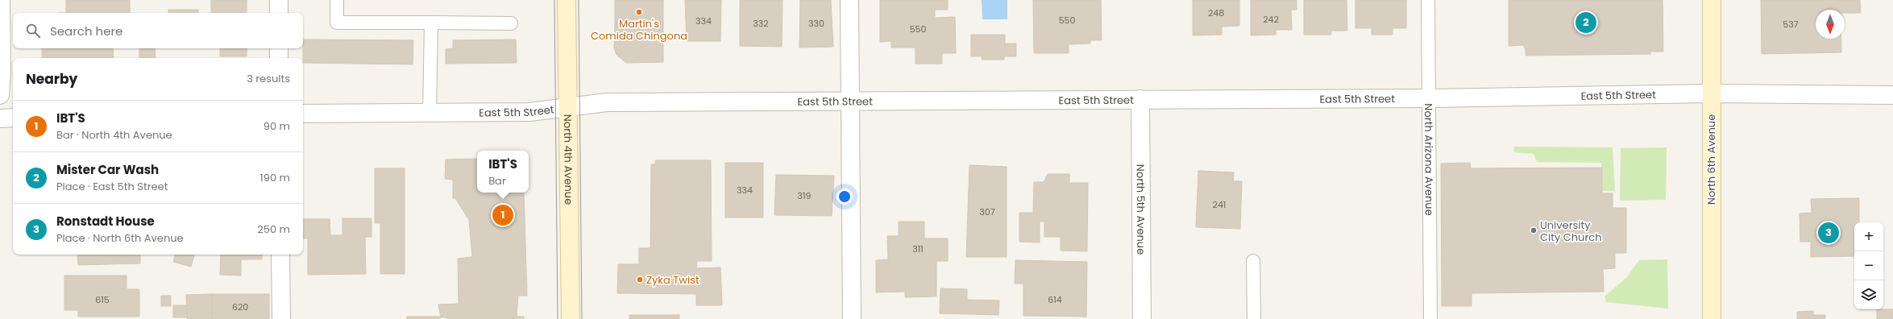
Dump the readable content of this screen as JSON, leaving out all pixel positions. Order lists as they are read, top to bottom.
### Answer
{
  "streets": {
    "street": [
      "East 5th Street",
      "North 4th Avenue",
      "North 6th Avenue",
      "North 5th Avenue"
    ],
    "lane": ["North Arizona Avenue"]
  },
  "crossings": [
    ["East 5th Street", "North 4th Avenue"],
    ["East 5th Street", "North Arizona Avenue"],
    ["East 5th Street", "North 6th Avenue"],
    ["East 5th Street", "North 5th Avenue"]
  ],
  "places": ["Martin's Comida Chingona", "University City Church", "Zyka Twist"],
  "house_numbers": [
    "248",
    "242",
    "550",
    "334",
    "332",
    "330",
    "537",
    "550",
    "334",
    "319",
    "241",
    "307",
    "311",
    "615",
    "614",
    "620"
  ],
  "north": "bottom",
  "page": {
    "pins": ["2", "1", "3"],
    "search": "Search here",
    "heading": ["Nearby", "3 results"],
    "list": [
      {
        "mark": "1",
        "name": "IBT'S",
        "note": "Bar · North 4th Avenue",
        "value": "90 m"
      },
      {
        "mark": "2",
        "name": "Mister Car Wash",
        "note": "Place · East 5th Street",
        "value": "190 m"
      },
      {
        "mark": "3",
        "name": "Ronstadt House",
        "note": "Place · North 6th Avenue",
        "value": "250 m"
      }
    ],
    "popup": ["IBT'S", "Bar"],
    "map_buttons": ["+", "−"]
  }
}
